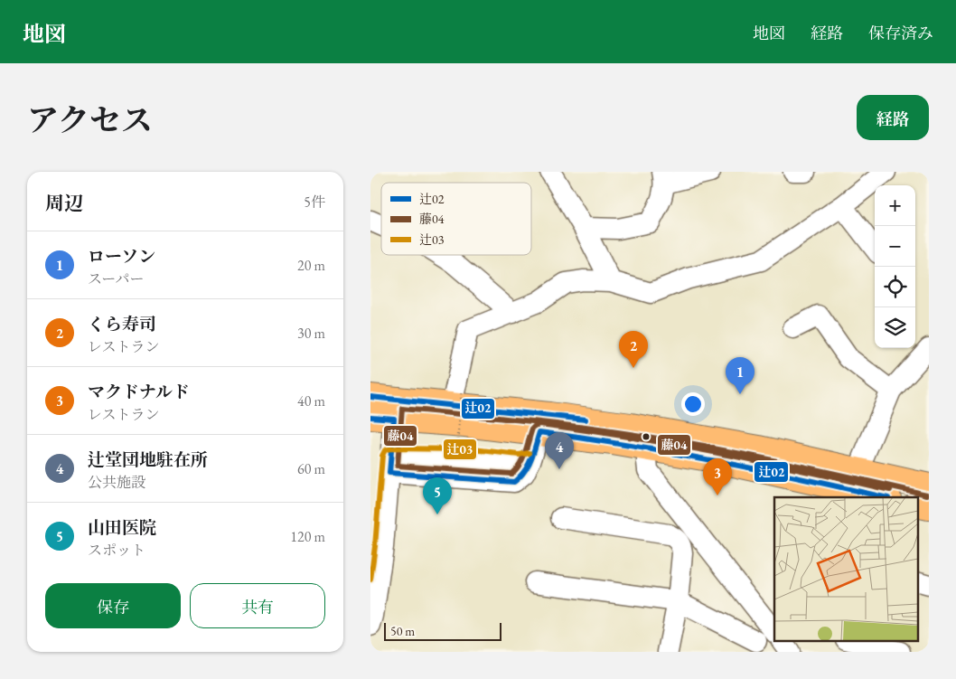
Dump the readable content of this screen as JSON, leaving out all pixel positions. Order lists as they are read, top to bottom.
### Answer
{
  "lines": ["transit line 辻02", "transit line 藤04", "transit line 辻03"],
  "legend": ["辻02", "藤04", "辻03"],
  "scale_bar": "50 m",
  "page": {
    "header": "地図",
    "nav": ["地図", "経路", "保存済み"],
    "title": "アクセス",
    "buttons": [
      "経路",
      ["保存", "共有"]
    ],
    "heading": ["周辺", "5件"],
    "map_buttons": ["+", "−"],
    "list": [
      {
        "mark": "1",
        "name": "ローソン",
        "note": "スーパー",
        "value": "20 m"
      },
      {
        "mark": "2",
        "name": "くら寿司",
        "note": "レストラン",
        "value": "30 m"
      },
      {
        "mark": "3",
        "name": "マクドナルド",
        "note": "レストラン",
        "value": "40 m"
      },
      {
        "mark": "4",
        "name": "辻堂団地駐在所",
        "note": "公共施設",
        "value": "60 m"
      },
      {
        "mark": "5",
        "name": "山田医院",
        "note": "スポット",
        "value": "120 m"
      }
    ],
    "pins": [
      "2",
      "1",
      "4",
      "3",
      "5"
    ],
    "scale": "50 m"
  }
}
